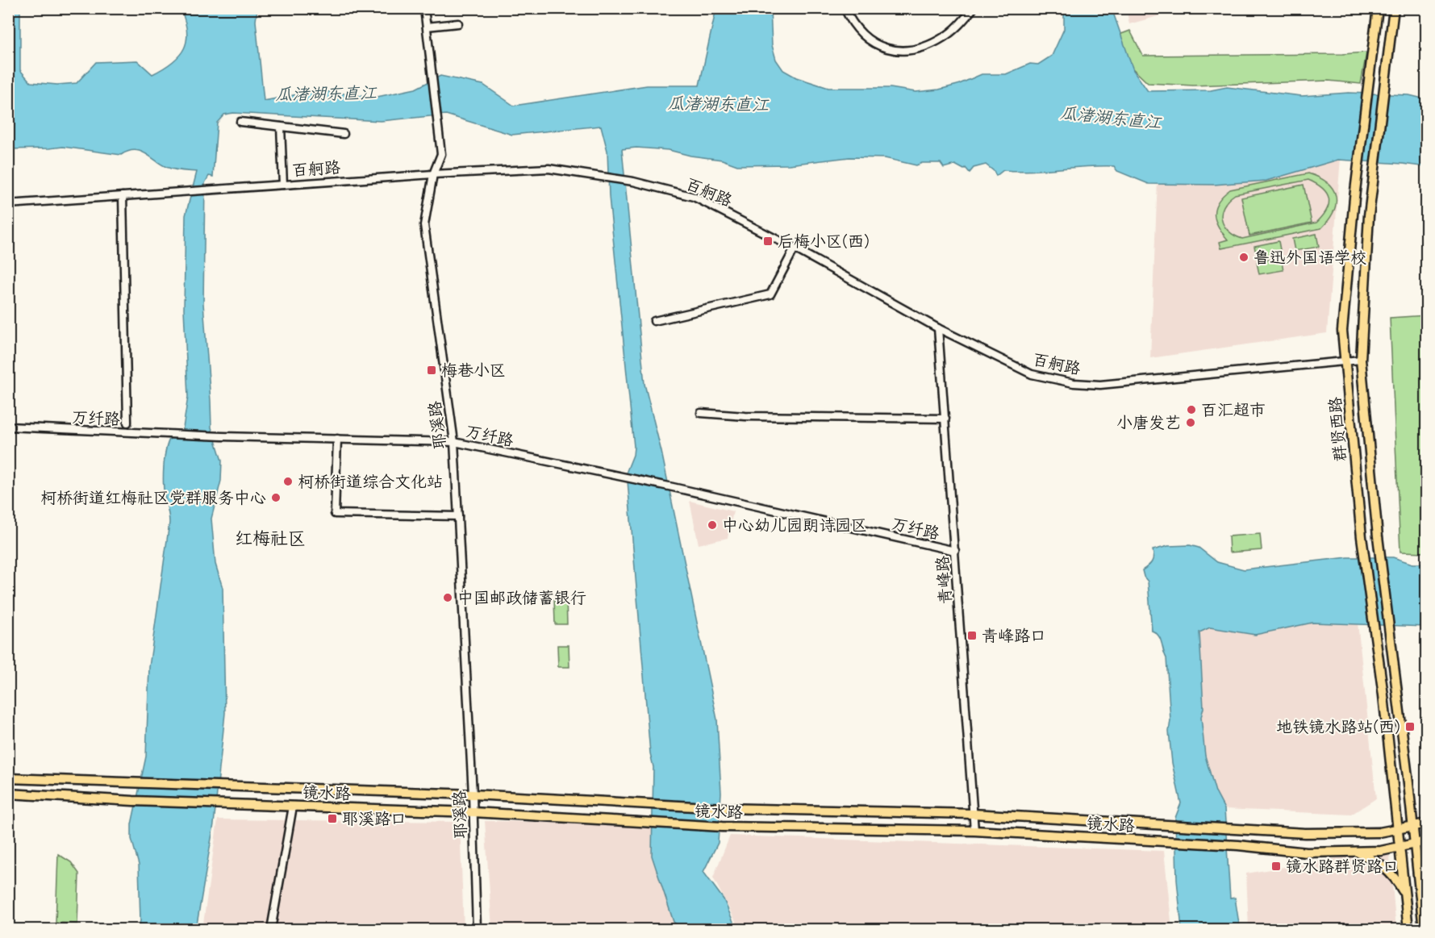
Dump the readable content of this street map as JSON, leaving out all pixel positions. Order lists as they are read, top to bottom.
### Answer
{
  "streets": {
    "main road": ["群贤西路", "镜水路"],
    "street": [
      "百舸路",
      "万纤路",
      "耶溪路",
      "青峰路"
    ]
  },
  "crossings": [
    ["百舸路", "耶溪路"],
    ["百舸路", "群贤西路"],
    ["百舸路", "青峰路"],
    ["万纤路", "耶溪路"],
    ["万纤路", "青峰路"],
    ["耶溪路", "镜水路"],
    ["群贤西路", "镜水路"],
    ["青峰路", "镜水路"]
  ],
  "districts": ["红梅社区"],
  "water": ["瓜渚湖东直江"],
  "places": {
    "transit": [
      "后梅小区(西)",
      "梅巷小区",
      "青峰路口",
      "地铁镜水路站(西)",
      "耶溪路口",
      "镜水路群贤路口"
    ],
    "other": [
      "鲁迅外国语学校",
      "百汇超市",
      "小唐发艺",
      "柯桥街道综合文化站",
      "柯桥街道红梅社区党群服务中心",
      "中心幼儿园朗诗园区",
      "中国邮政储蓄银行"
    ]
  }
}
